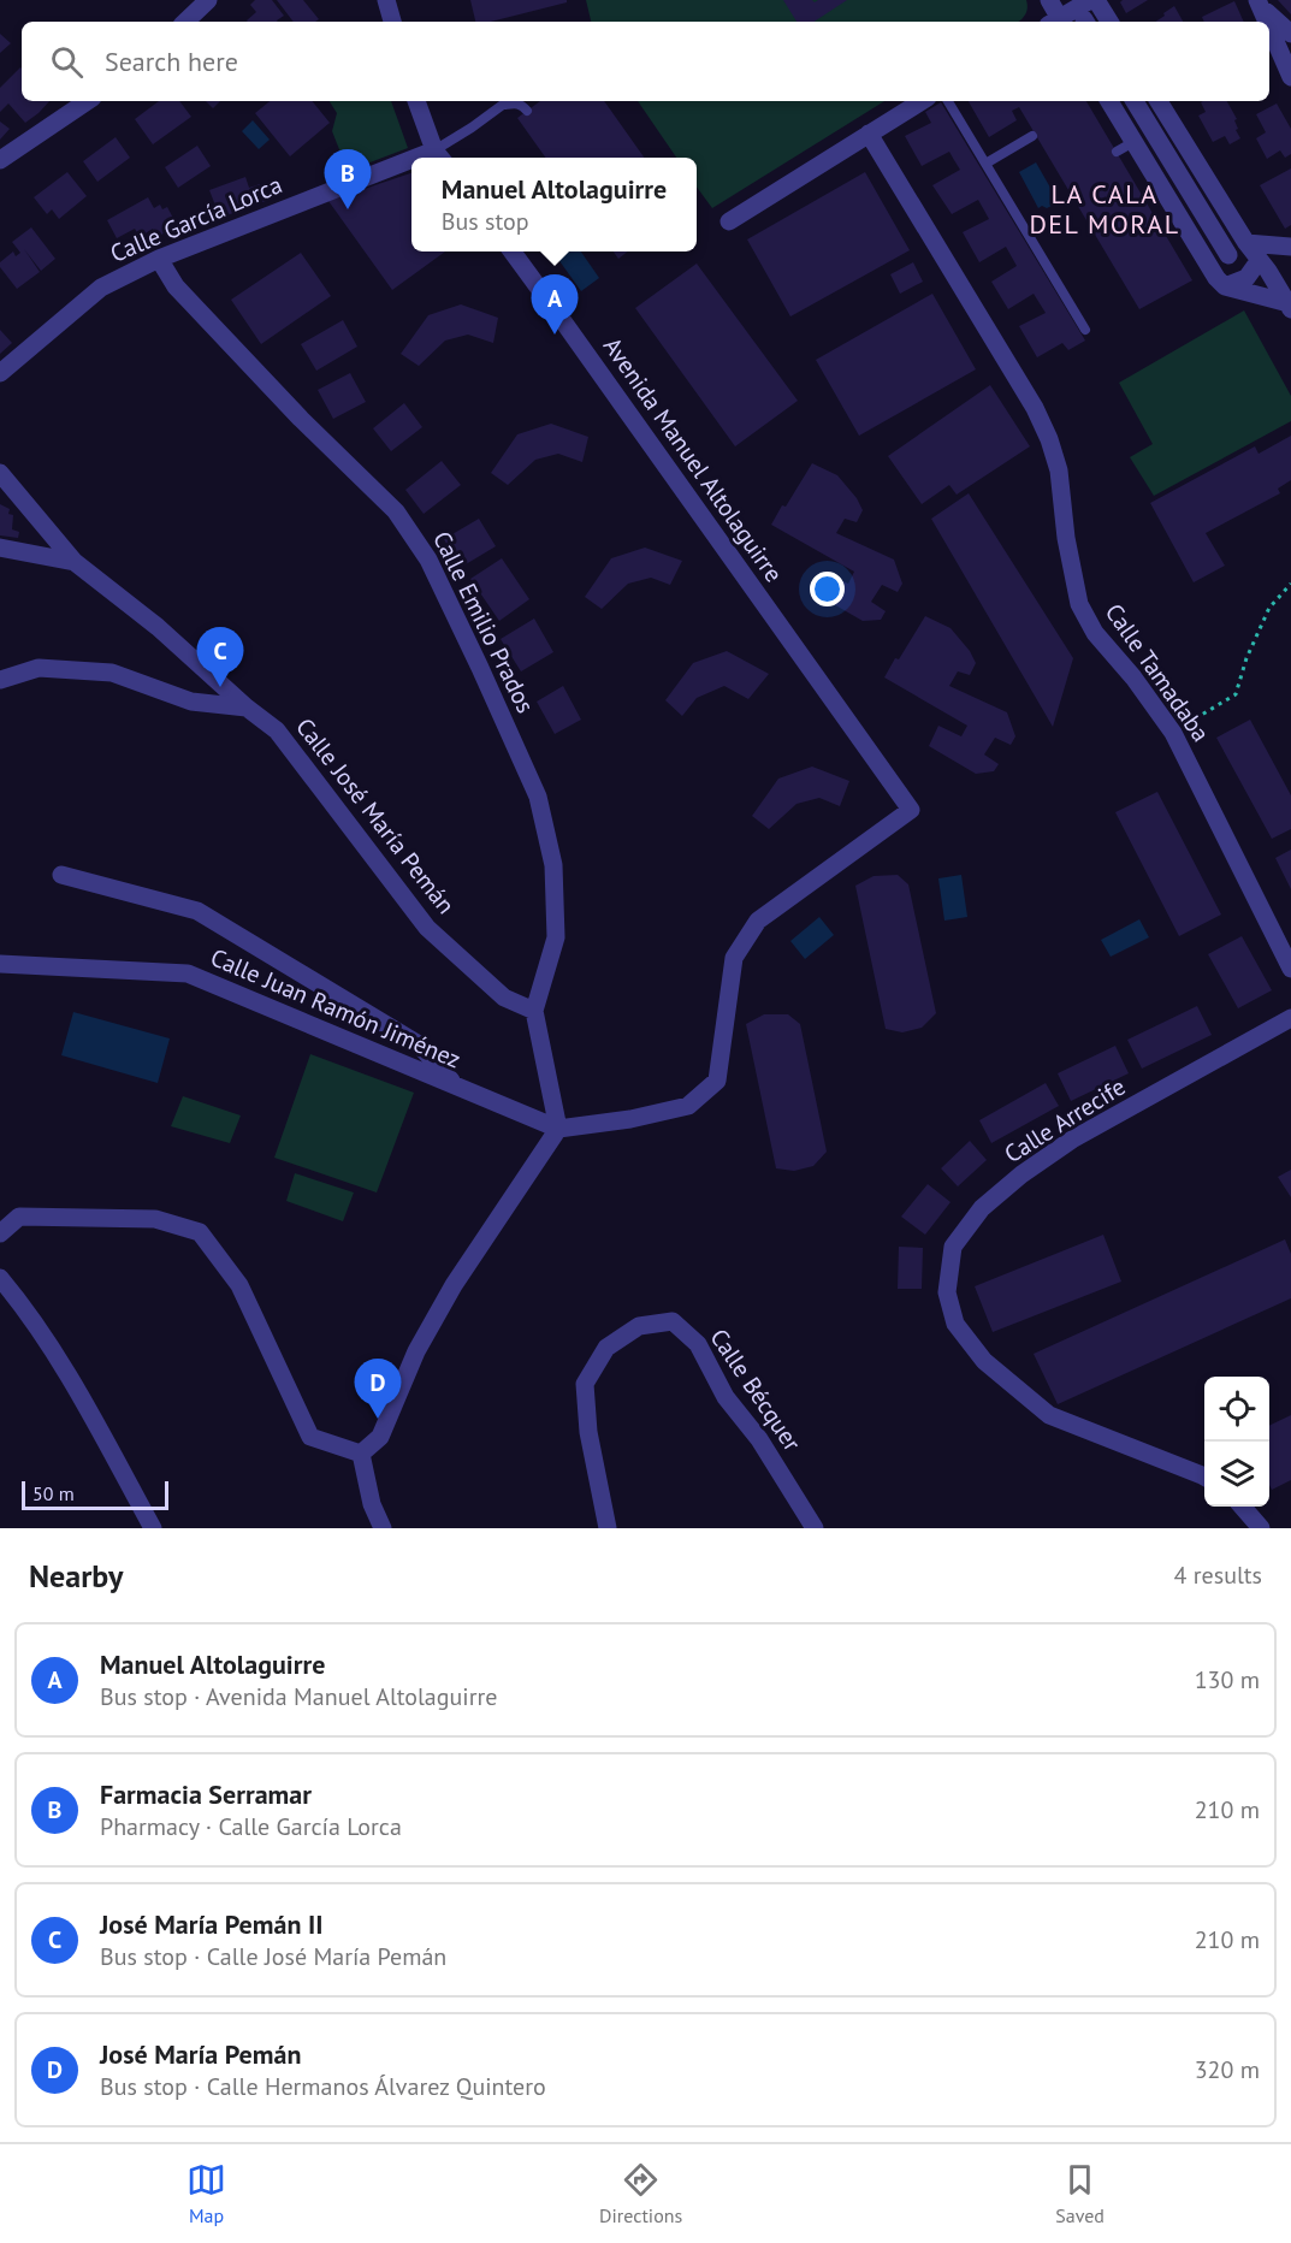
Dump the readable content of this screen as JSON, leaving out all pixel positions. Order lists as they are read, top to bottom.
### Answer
{
  "streets": {
    "street": [
      "Calle García Lorca",
      "Avenida Manuel Altolaguirre",
      "Calle Emilio Prados",
      "Calle Tamadaba",
      "Calle José María Pemán",
      "Calle Juan Ramón Jiménez",
      "Calle Arrecife",
      "Calle Bécquer"
    ]
  },
  "crossings": [
    ["Calle García Lorca", "Calle Emilio Prados"],
    ["Avenida Manuel Altolaguirre", "Calle Juan Ramón Jiménez"],
    ["Calle Emilio Prados", "Calle José María Pemán"]
  ],
  "districts": ["LA CALA DEL MORAL"],
  "scale_bar": "50 m",
  "page": {
    "search": "Search here",
    "pins": [
      "B",
      "A",
      "C",
      "D"
    ],
    "popup": ["Manuel Altolaguirre", "Bus stop"],
    "scale": "50 m",
    "heading": ["Nearby", "4 results"],
    "list": [
      {
        "mark": "A",
        "name": "Manuel Altolaguirre",
        "note": "Bus stop · Avenida Manuel Altolaguirre",
        "value": "130 m"
      },
      {
        "mark": "B",
        "name": "Farmacia Serramar",
        "note": "Pharmacy · Calle García Lorca",
        "value": "210 m"
      },
      {
        "mark": "C",
        "name": "José María Pemán II",
        "note": "Bus stop · Calle José María Pemán",
        "value": "210 m"
      },
      {
        "mark": "D",
        "name": "José María Pemán",
        "note": "Bus stop · Calle Hermanos Álvarez Quintero",
        "value": "320 m"
      }
    ],
    "nav": ["Map", "Directions", "Saved"]
  }
}
